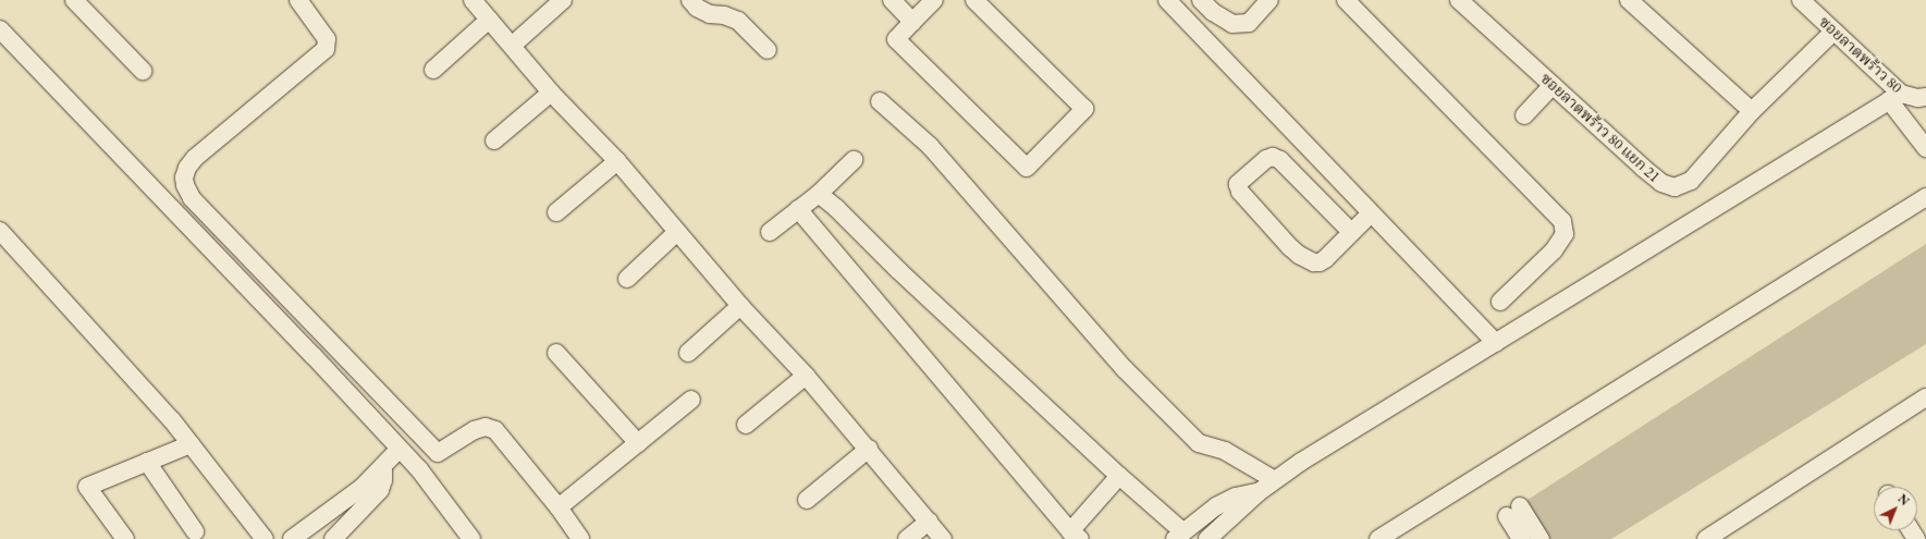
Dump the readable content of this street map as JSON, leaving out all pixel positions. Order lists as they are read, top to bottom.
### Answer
{
  "streets": {
    "street": ["ซอยลาดพร้าว 80", "ซอยลาดพร้าว 80 แยก 21"]
  },
  "crossings": [
    ["ซอยลาดพร้าว 80", "ซอยลาดพร้าว 80 แยก 21"]
  ],
  "north": "top right"
}
